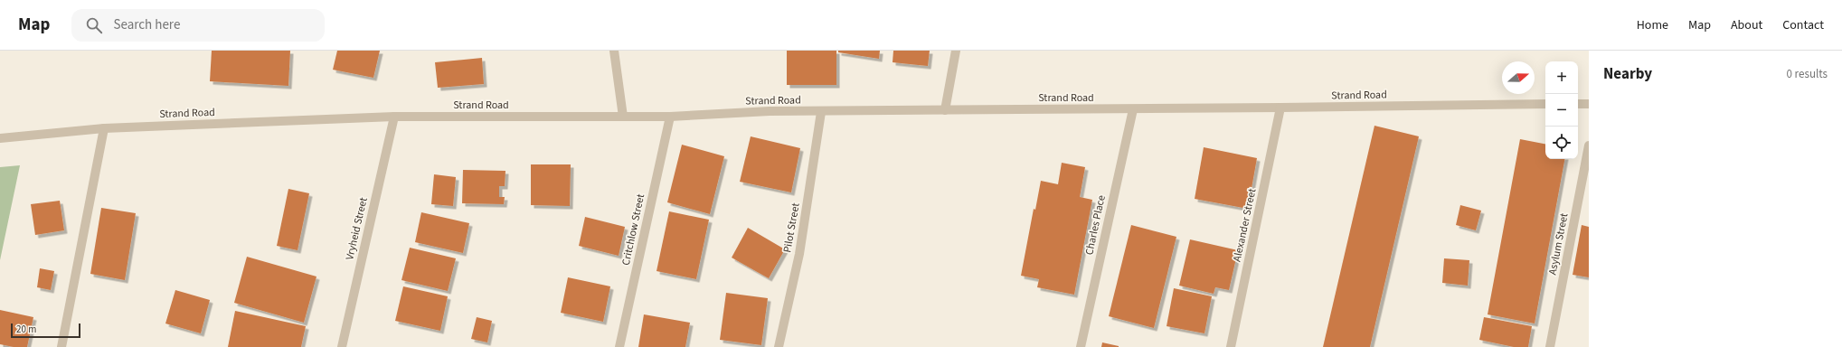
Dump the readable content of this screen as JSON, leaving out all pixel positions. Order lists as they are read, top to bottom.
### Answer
{
  "streets": {
    "street": [
      "Strand Road",
      "Charles Place",
      "Alexander Street",
      "Pilot Street",
      "Vryheid Street",
      "Critchlow Street",
      "Asylum Street"
    ]
  },
  "crossings": [
    ["Strand Road", "Charles Place"],
    ["Strand Road", "Alexander Street"],
    ["Strand Road", "Pilot Street"],
    ["Strand Road", "Vryheid Street"],
    ["Strand Road", "Critchlow Street"]
  ],
  "scale_bar": "20 m",
  "north": "right",
  "page": {
    "header": "Map",
    "search": "Search here",
    "nav": [
      "Home",
      "Map",
      "About",
      "Contact"
    ],
    "heading": ["Nearby", "0 results"],
    "map_buttons": ["+", "−"],
    "scale": "20 m"
  }
}
